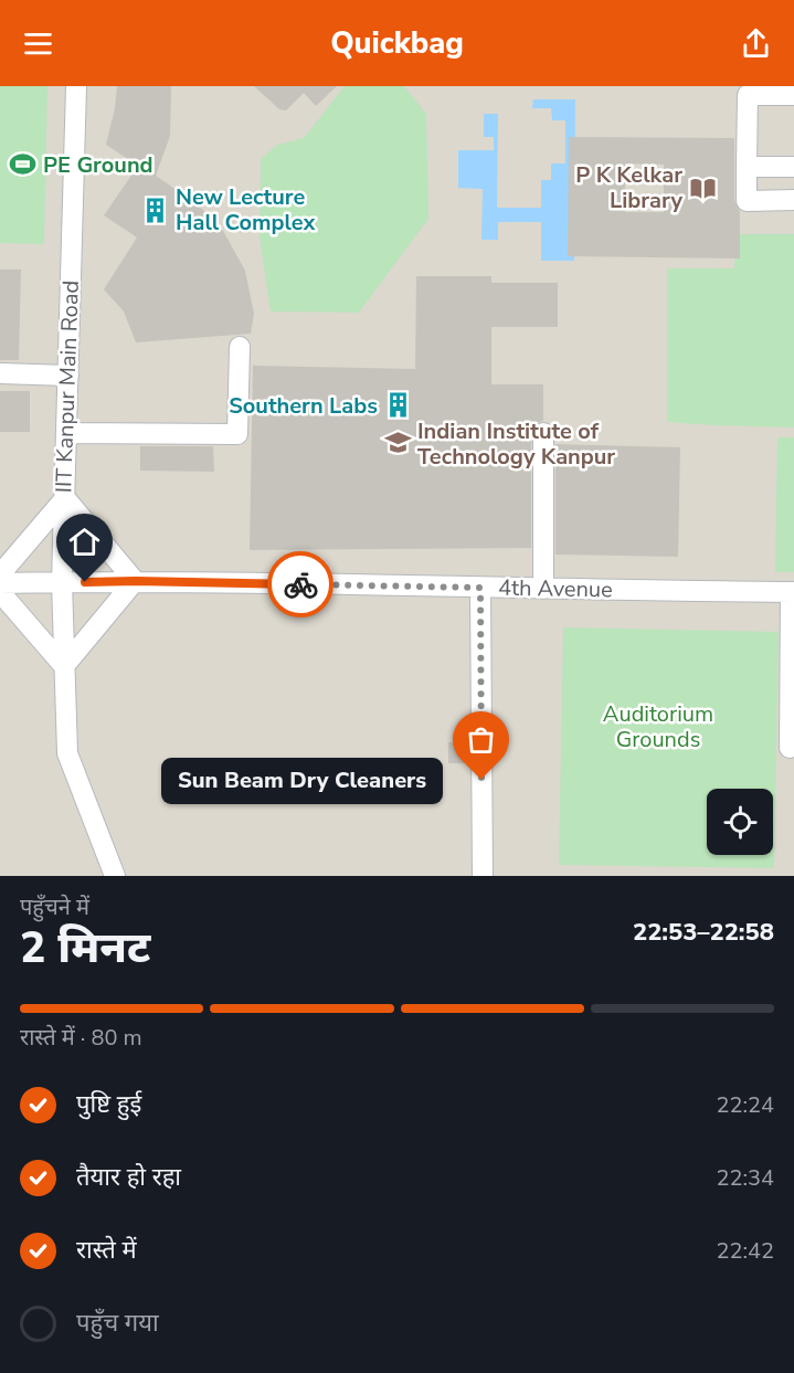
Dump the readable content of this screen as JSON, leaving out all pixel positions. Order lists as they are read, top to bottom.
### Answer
{
  "streets": {
    "street": ["IIT Kanpur Main Road", "4th Avenue"]
  },
  "crossings": [
    ["IIT Kanpur Main Road", "4th Avenue"]
  ],
  "parks": ["Auditorium Grounds"],
  "places": {
    "sports": ["PE Ground"],
    "library": ["P K Kelkar Library"],
    "building": ["New Lecture Hall Complex", "Southern Labs"],
    "school or university": ["Indian Institute of Technology Kanpur"],
    "other": ["Sun Beam Dry Cleaners"]
  },
  "page": {
    "header": "Quickbag",
    "bubble": "Sun Beam Dry Cleaners",
    "heading": ["2 मिनट", "पहुँचने में", "22:53–22:58"],
    "bar": "रास्ते में · 80 m",
    "list": [
      ["पुष्टि हुई", "22:24"],
      ["तैयार हो रहा", "22:34"],
      ["रास्ते में", "22:42"],
      "पहुँच गया"
    ]
  }
}
